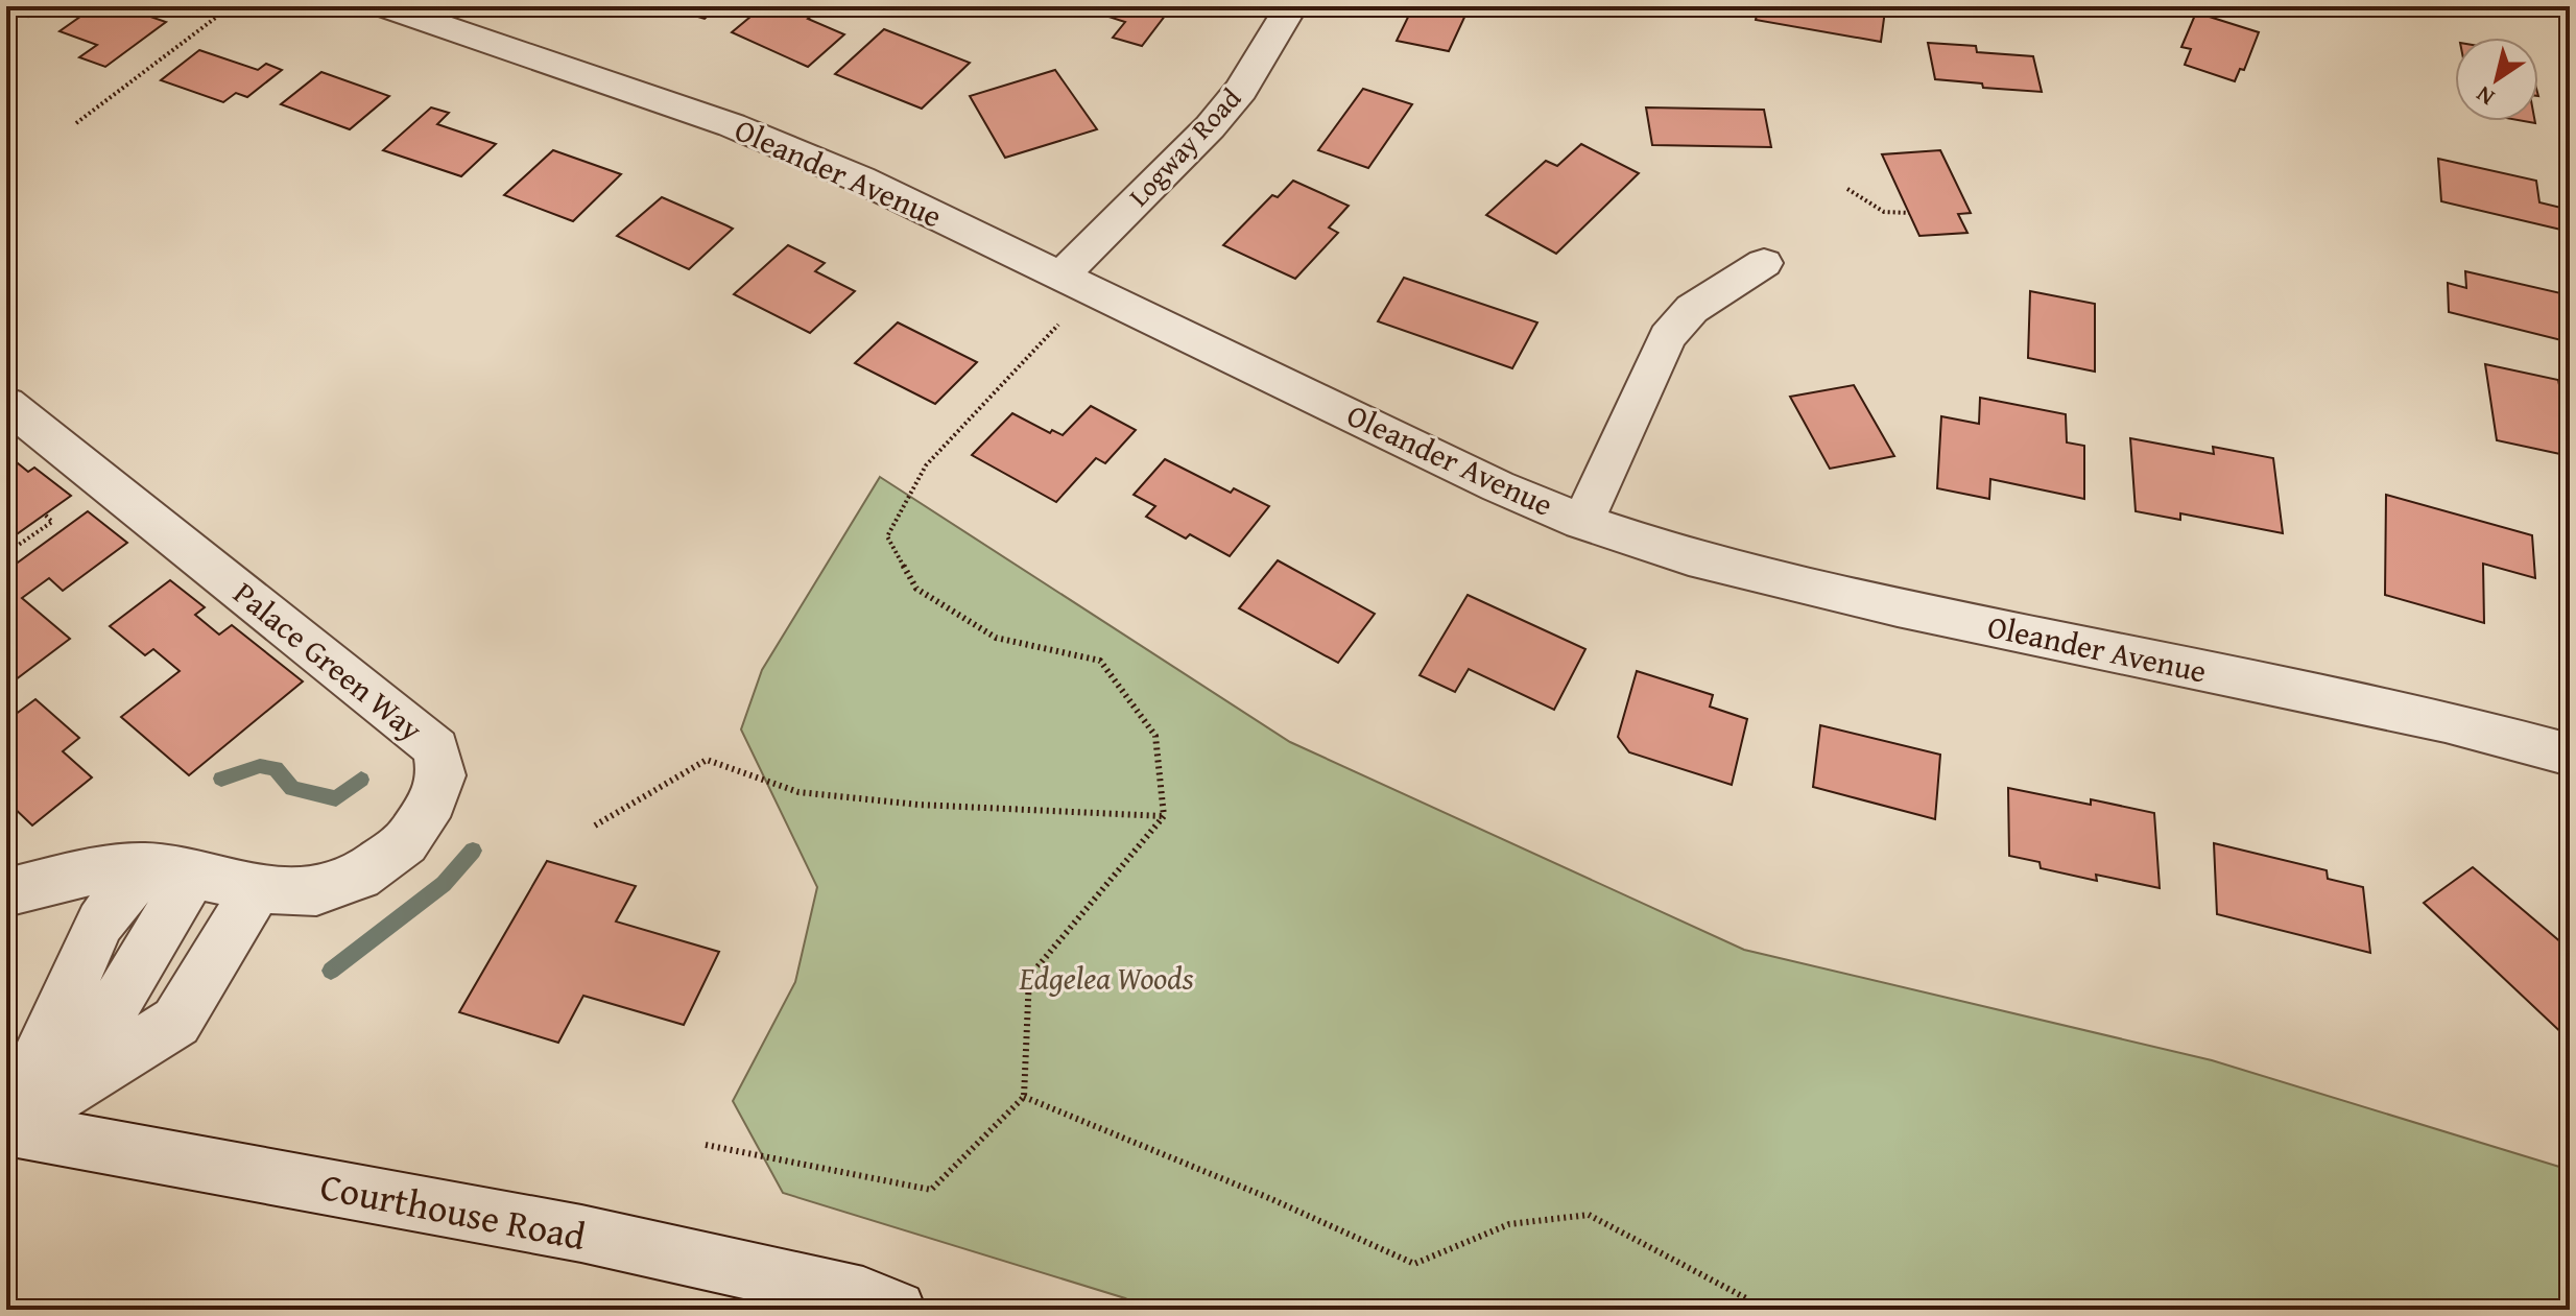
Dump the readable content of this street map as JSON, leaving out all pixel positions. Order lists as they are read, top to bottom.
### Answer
{
  "streets": {
    "street": [
      "Logway Road",
      "Oleander Avenue",
      "Palace Green Way",
      "Courthouse Road"
    ]
  },
  "crossings": [
    ["Logway Road", "Oleander Avenue"]
  ],
  "parks": ["Edgelea Woods"],
  "north": "bottom left"
}
